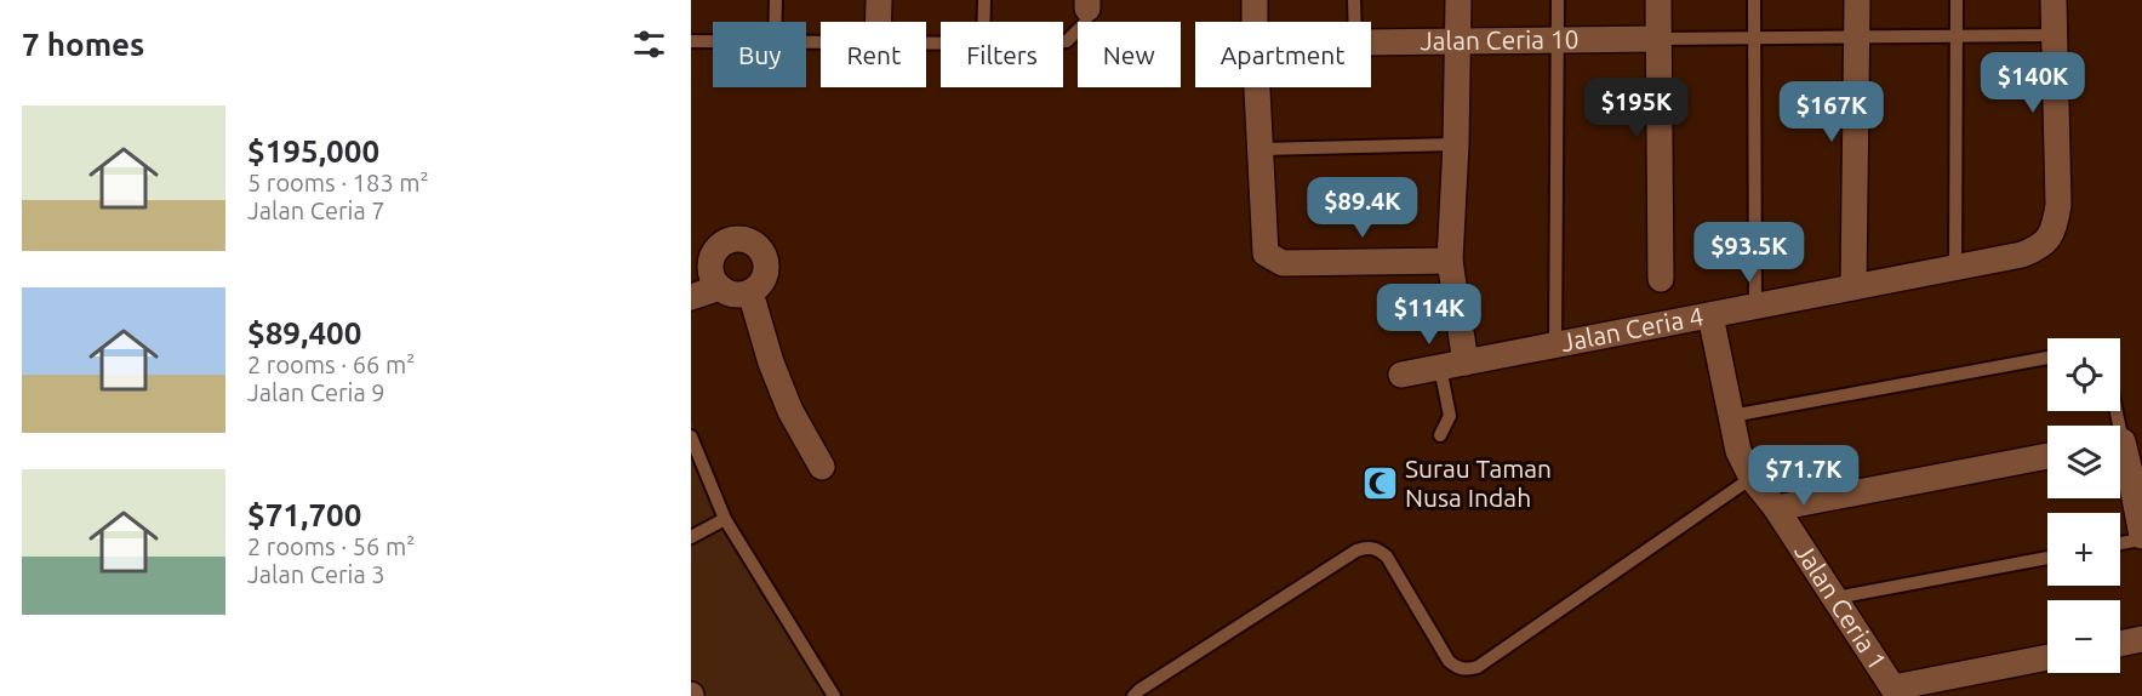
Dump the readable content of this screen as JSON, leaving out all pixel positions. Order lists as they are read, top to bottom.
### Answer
{
  "streets": {
    "street": ["Jalan Ceria 10", "Jalan Ceria 4", "Jalan Ceria 1"]
  },
  "crossings": [
    ["Jalan Ceria 4", "Jalan Ceria 1"]
  ],
  "places": {
    "mosque": ["Surau Taman Nusa Indah"]
  },
  "page": {
    "heading": "7 homes",
    "chip": [
      "Buy",
      "Rent",
      "Filters",
      "New",
      "Apartment"
    ],
    "price": [
      "$140K",
      "$195K",
      "$167K",
      "$89.4K",
      "$93.5K",
      "$114K",
      "$71.7K"
    ],
    "list": [
      {
        "name": "$195,000",
        "note": "5 rooms · 183 m² · Jalan Ceria 7"
      },
      {
        "name": "$89,400",
        "note": "2 rooms · 66 m² · Jalan Ceria 9"
      },
      {
        "name": "$71,700",
        "note": "2 rooms · 56 m² · Jalan Ceria 3"
      }
    ],
    "map_buttons": ["+", "−"]
  }
}
